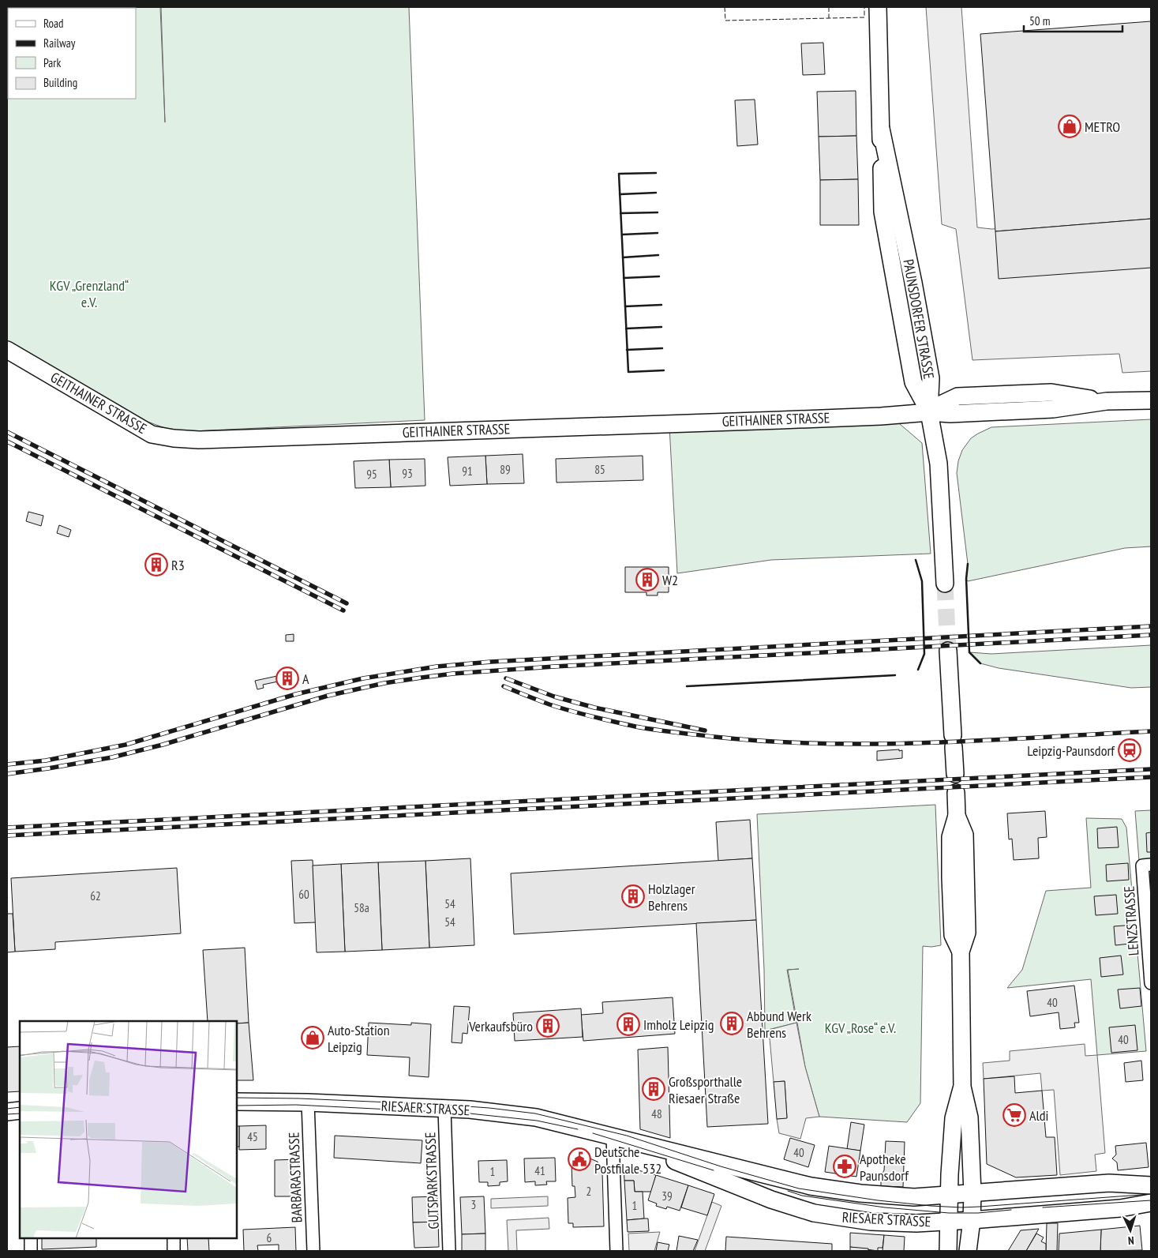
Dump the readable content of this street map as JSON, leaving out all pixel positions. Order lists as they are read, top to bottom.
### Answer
{
  "streets": {
    "main road": ["PAUNSDORFER STRASSE", "GEITHAINER STRASSE", "RIESAER STRASSE"],
    "street": ["LENZSTRASSE", "BARBARASTRASSE", "GUTSPARKSTRASSE"]
  },
  "crossings": [
    ["PAUNSDORFER STRASSE", "GEITHAINER STRASSE"],
    ["RIESAER STRASSE", "BARBARASTRASSE"],
    ["RIESAER STRASSE", "GUTSPARKSTRASSE"]
  ],
  "parks": ["KGV „Grenzland“ e.V.", "KGV „Rose“ e.V."],
  "places": {
    "shop": ["METRO", "Auto-Station Leipzig"],
    "building": [
      "R3",
      "W2",
      "A",
      "Holzlager Behrens",
      "Abbund Werk Behrens",
      "Imholz Leipzig",
      "Verkaufsbüro",
      "Großsporthalle Riesaer Straße"
    ],
    "station": ["Leipzig-Paunsdorf"],
    "supermarket": ["Aldi"],
    "public building": ["Deutsche Postfilale 532"],
    "pharmacy": ["Apotheke Paunsdorf"]
  },
  "house_numbers": [
    "89",
    "85",
    "91",
    "93",
    "95",
    "60",
    "62",
    "54",
    "58a",
    "54",
    "40",
    "40",
    "48",
    "45",
    "40",
    "41",
    "1",
    "2",
    "39",
    "3",
    "1",
    "6"
  ],
  "legend": [
    "Road",
    "Railway",
    "Park",
    "Building"
  ],
  "scale_bar": "50 m",
  "north": "bottom"
}
